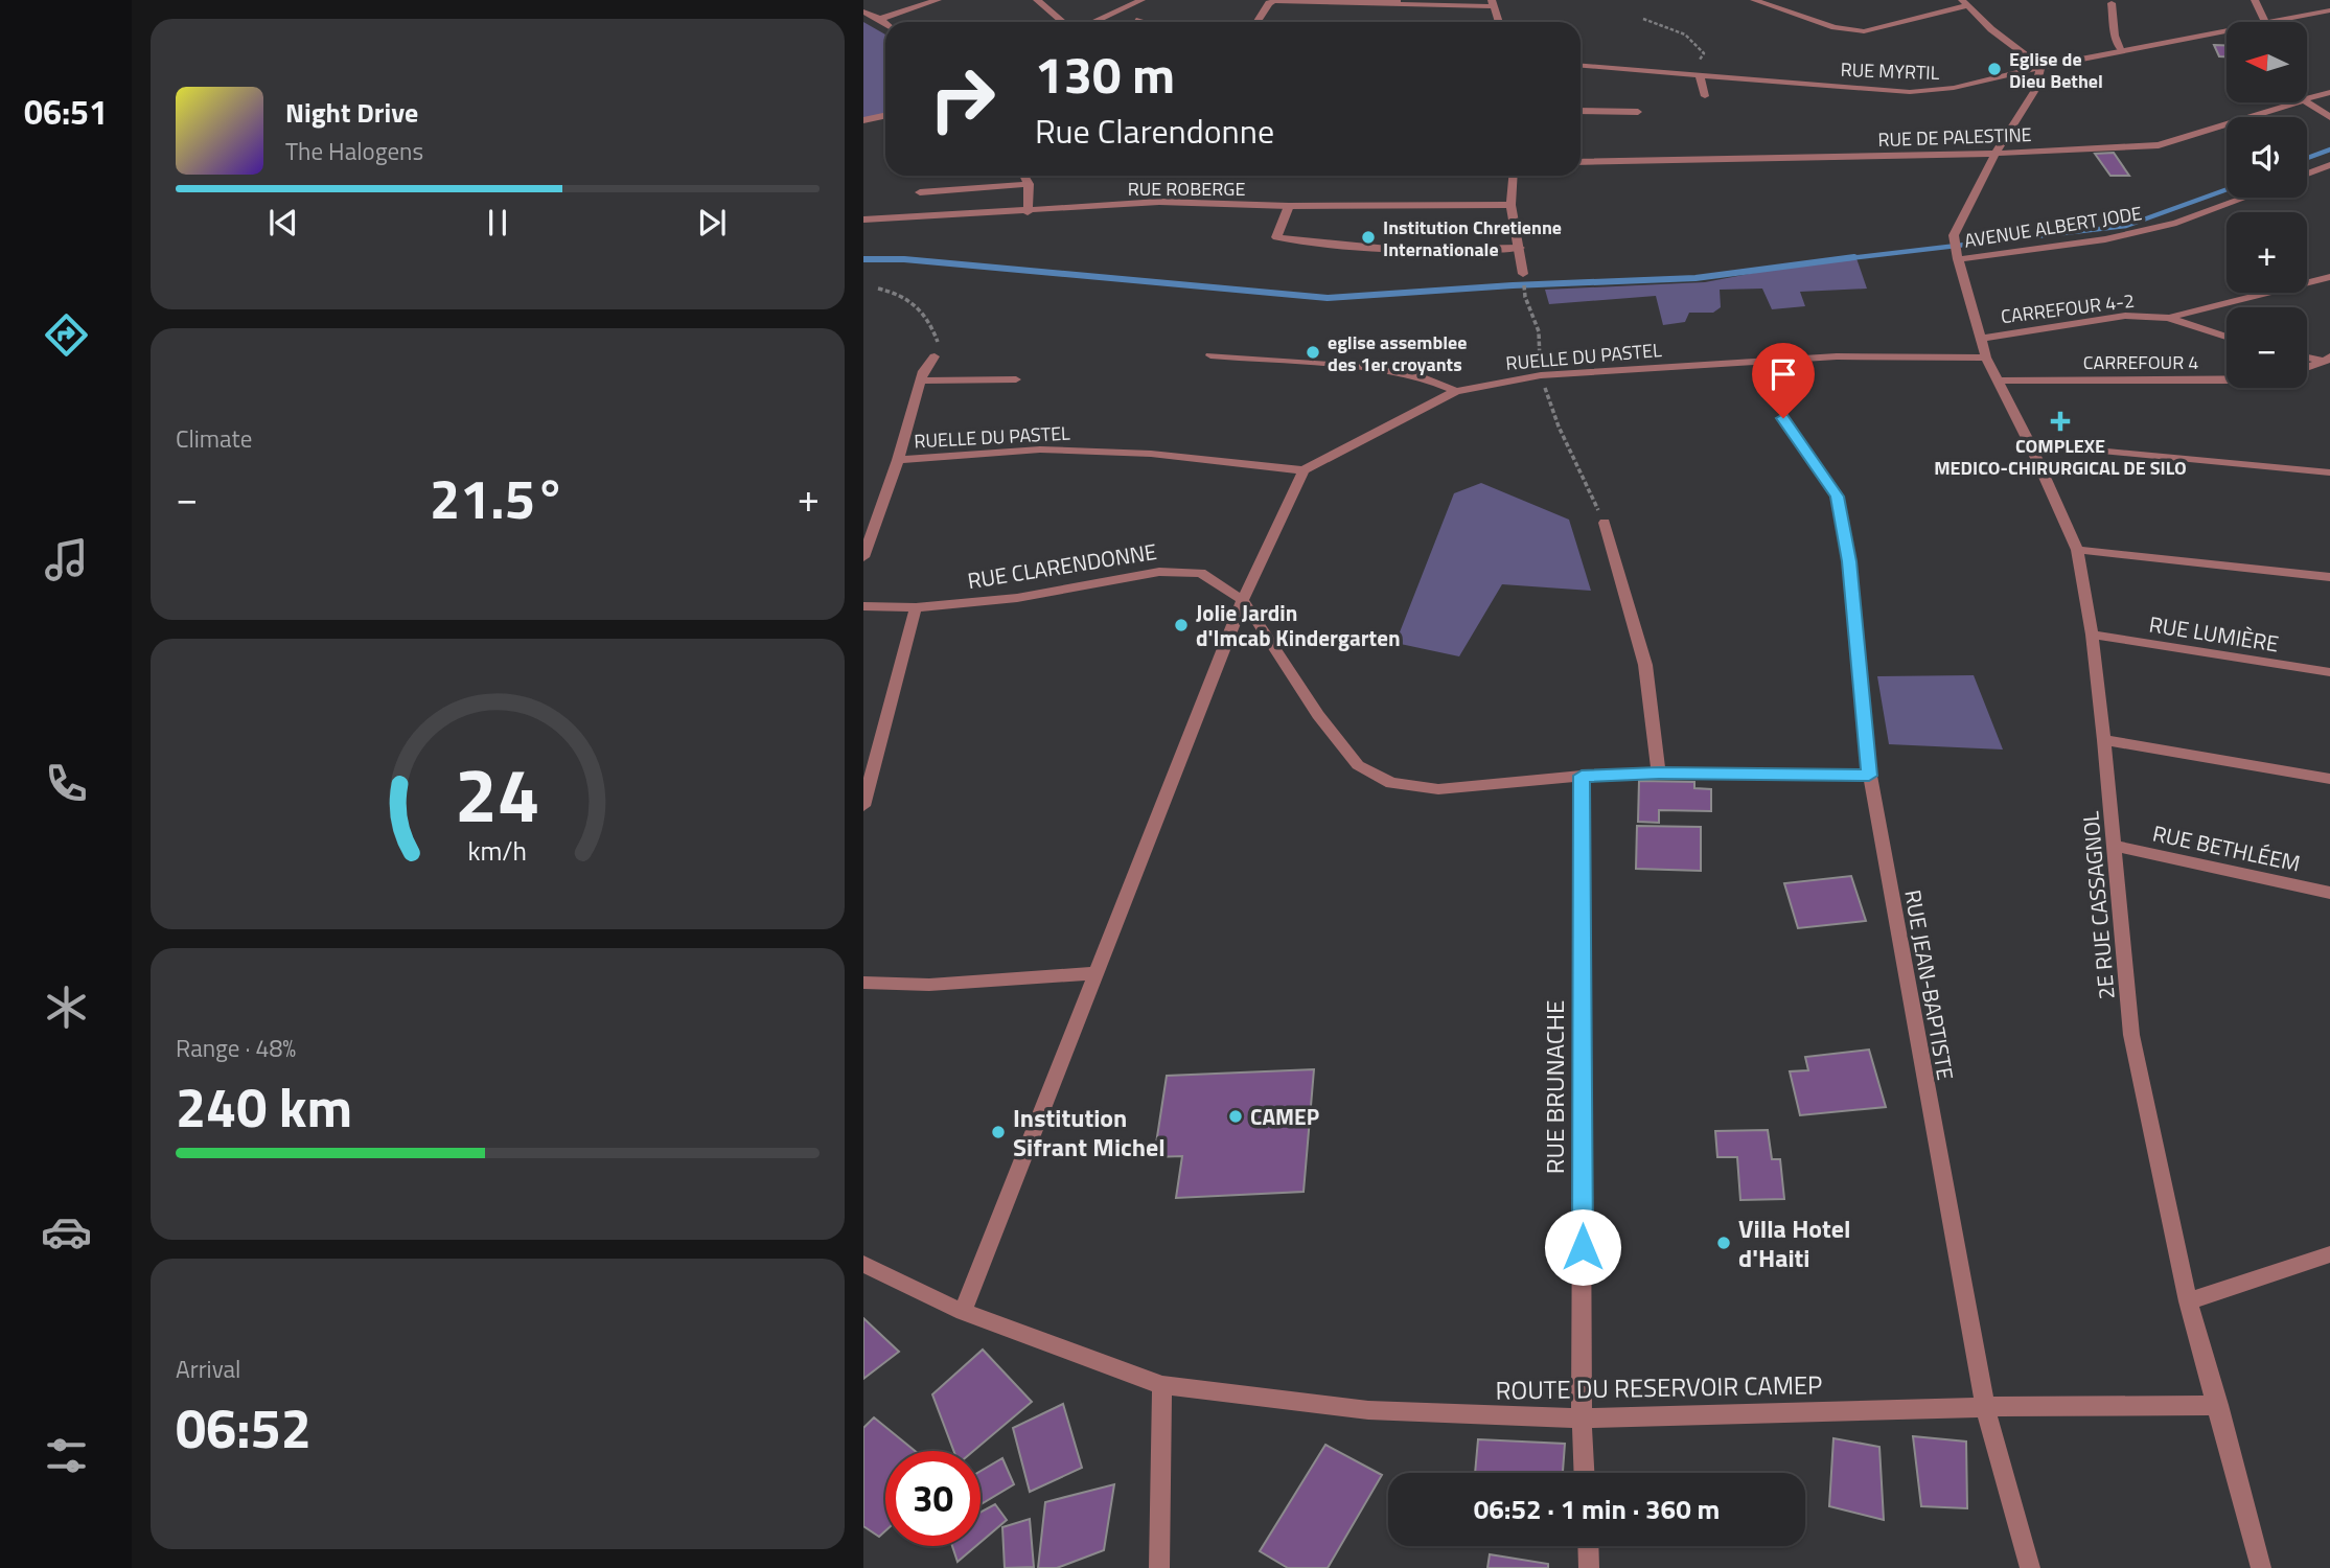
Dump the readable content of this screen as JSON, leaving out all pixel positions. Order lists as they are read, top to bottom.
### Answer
{
  "streets": {
    "street": [
      "RUE MYRTIL",
      "RUE DE PALESTINE",
      "RUE ROBERGE",
      "AVENUE ALBERT JODE",
      "CARREFOUR 4-2",
      "RUELLE DU PASTEL",
      "CARREFOUR 4",
      "RUE CLARENDONNE",
      "RUE LUMIÈRE",
      "RUE BETHLÉEM",
      "2E RUE CASSAGNOL",
      "RUE JEAN-BAPTISTE",
      "RUE BRUNACHE",
      "ROUTE DU RESERVOIR CAMEP"
    ]
  },
  "crossings": [
    ["AVENUE ALBERT JODE", "2E RUE CASSAGNOL"],
    ["CARREFOUR 4-2", "2E RUE CASSAGNOL"],
    ["RUELLE DU PASTEL", "2E RUE CASSAGNOL"],
    ["CARREFOUR 4", "2E RUE CASSAGNOL"],
    ["RUE CLARENDONNE", "RUE JEAN-BAPTISTE"],
    ["RUE CLARENDONNE", "RUE BRUNACHE"],
    ["RUE LUMIÈRE", "2E RUE CASSAGNOL"],
    ["RUE BETHLÉEM", "2E RUE CASSAGNOL"],
    ["2E RUE CASSAGNOL", "ROUTE DU RESERVOIR CAMEP"],
    ["RUE JEAN-BAPTISTE", "ROUTE DU RESERVOIR CAMEP"],
    ["RUE BRUNACHE", "ROUTE DU RESERVOIR CAMEP"]
  ],
  "places": {
    "other": [
      "Eglise de Dieu Bethel",
      "Institution Chretienne Internationale",
      "eglise assemblee des 1er croyants",
      "Jolie Jardin d'Imcab Kindergarten",
      "CAMEP",
      "Institution Sifrant Michel",
      "Villa Hotel d'Haiti"
    ],
    "health": ["COMPLEXE MEDICO-CHIRURGICAL DE SILO"]
  },
  "north": "left",
  "page": {
    "tabs": "06:51",
    "map_buttons": ["+", "−"],
    "turn": ["130 m", "Rue Clarendonne"],
    "song": ["Night Drive", "The Halogens"],
    "tile": [
      "Climate",
      ["Range · 48%", "240 km"],
      ["Arrival", "06:52"]
    ],
    "heat": ["−", "21.5°", "+"],
    "limit": "30",
    "trip": "06:52 · 1 min · 360 m",
    "gauge": ["24", "km/h"]
  }
}
